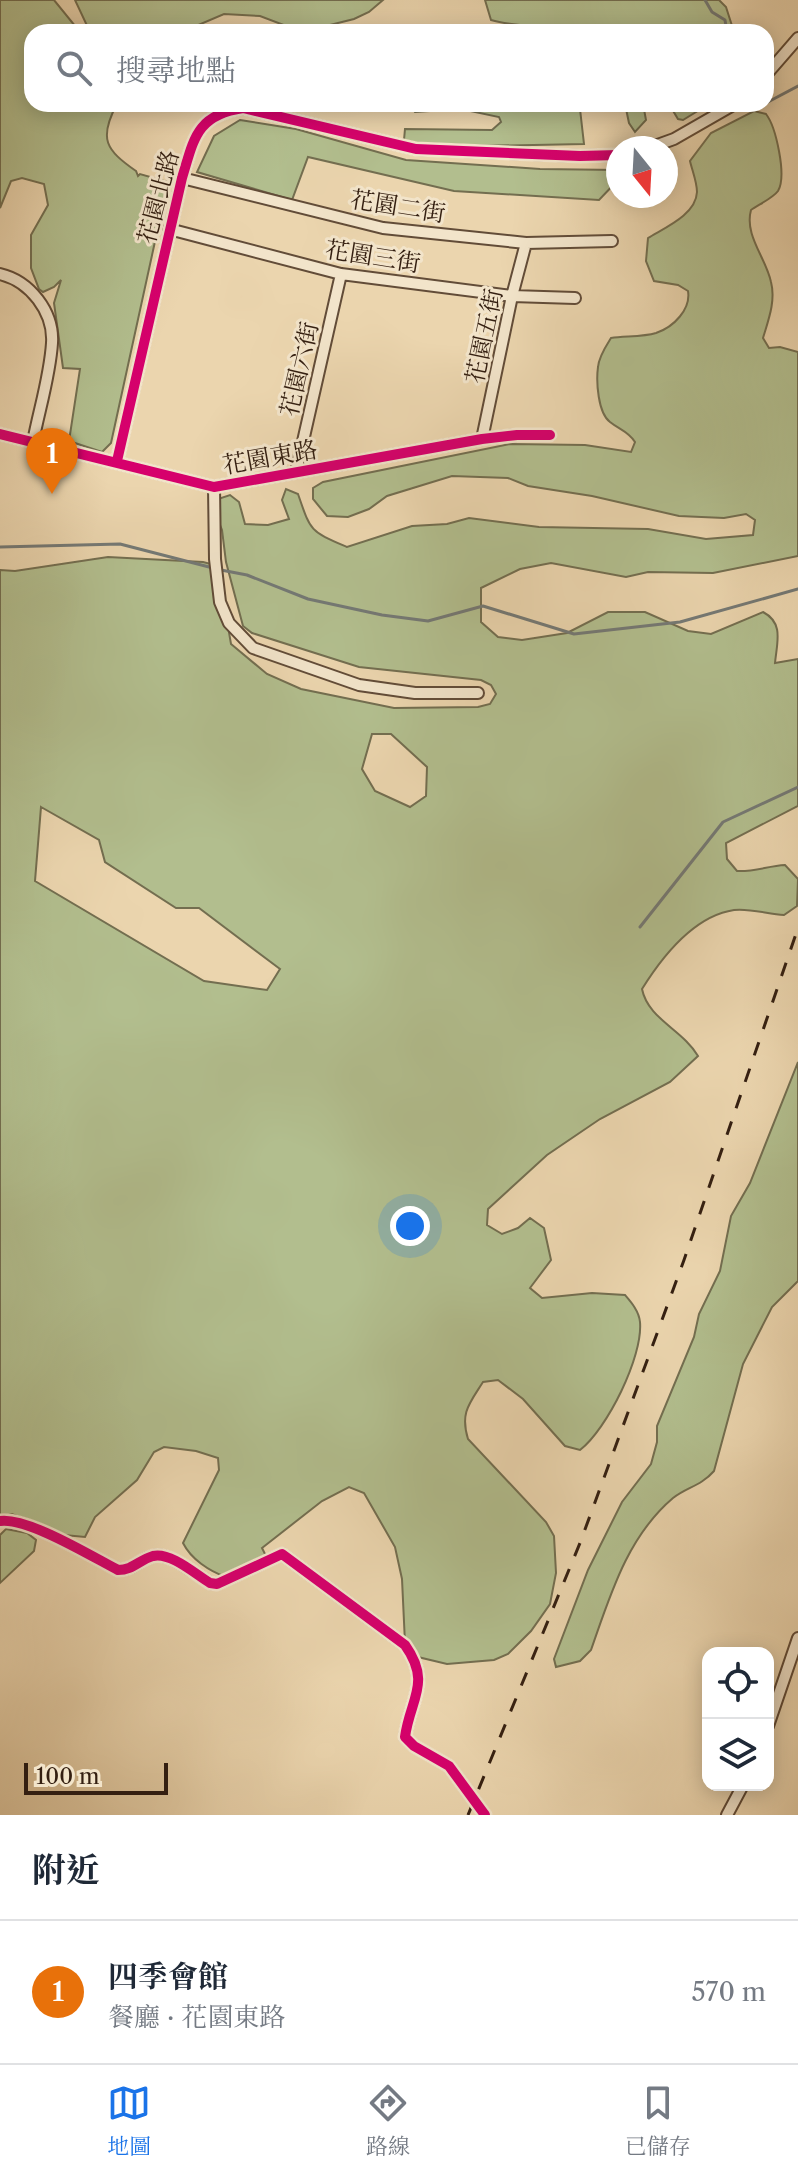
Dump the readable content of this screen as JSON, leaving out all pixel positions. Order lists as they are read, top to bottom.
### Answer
{
  "streets": {
    "street": [
      "花園北路",
      "花園二街",
      "花園三街",
      "花園五街",
      "花園六街",
      "花園東路"
    ]
  },
  "crossings": [
    ["花園北路", "花園二街"],
    ["花園北路", "花園三街"],
    ["花園北路", "花園東路"],
    ["花園二街", "花園五街"],
    ["花園三街", "花園五街"],
    ["花園三街", "花園六街"],
    ["花園五街", "花園東路"],
    ["花園六街", "花園東路"]
  ],
  "scale_bar": "100 m",
  "north": "bottom",
  "page": {
    "search": "搜尋地點",
    "pins": "1",
    "scale": "100 m",
    "heading": "附近",
    "list": [
      {
        "mark": "1",
        "name": "四季會館",
        "note": "餐廳 · 花園東路",
        "value": "570 m"
      }
    ],
    "nav": ["地圖", "路線", "已儲存"]
  }
}
